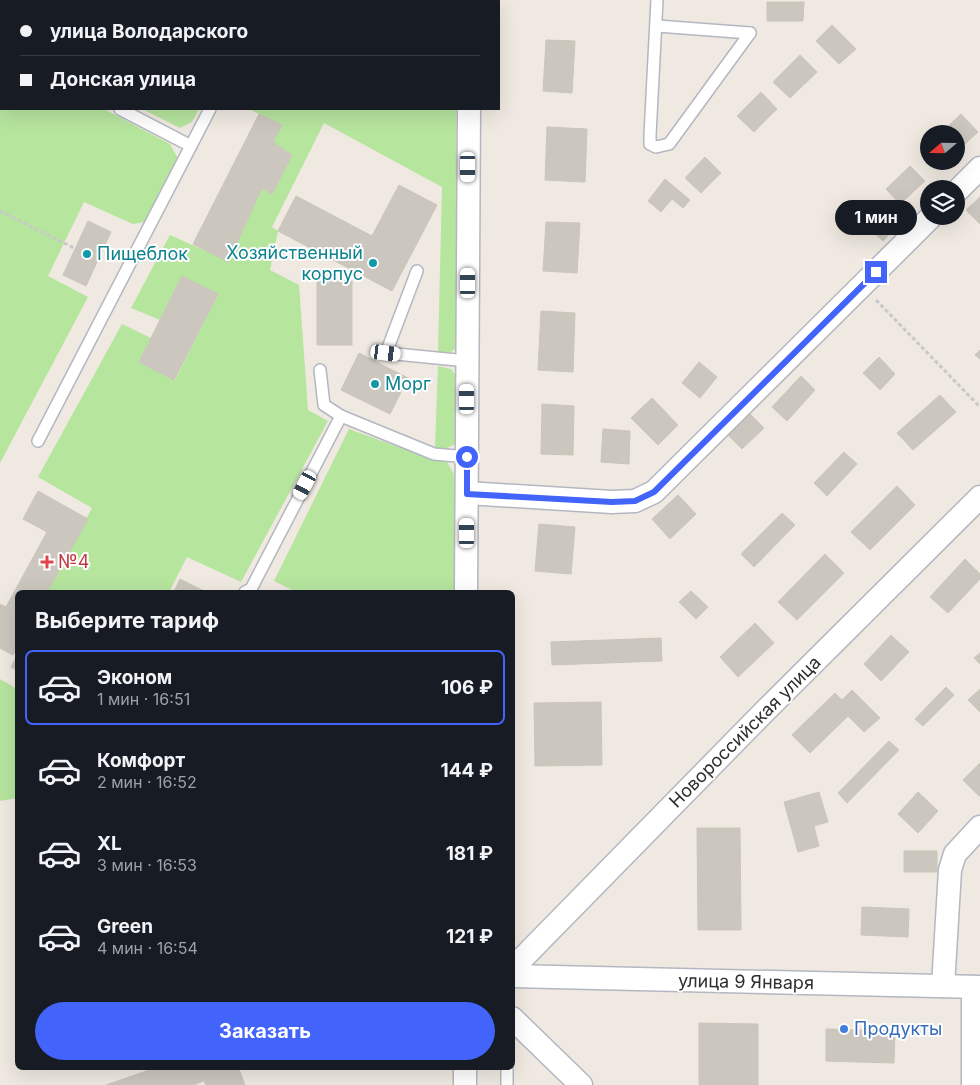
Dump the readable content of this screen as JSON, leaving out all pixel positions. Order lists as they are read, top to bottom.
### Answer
{
  "streets": {
    "street": ["Новороссийская улица", "улица 9 Января"]
  },
  "places": {
    "other": [
      "Пищеблок",
      "Хозяйственный корпус",
      "Морг",
      "Продукты"
    ],
    "health": ["№4"]
  },
  "north": "left",
  "page": {
    "banner": ["улица Володарского", "Донская улица"],
    "bubble": "1 мин",
    "heading": "Выберите тариф",
    "list": [
      {
        "name": "Эконом",
        "note": "1 мин · 16:51",
        "value": "106 ₽"
      },
      {
        "name": "Комфорт",
        "note": "2 мин · 16:52",
        "value": "144 ₽"
      },
      {
        "name": "XL",
        "note": "3 мин · 16:53",
        "value": "181 ₽"
      },
      {
        "name": "Green",
        "note": "4 мин · 16:54",
        "value": "121 ₽"
      }
    ],
    "buttons": "Заказать"
  }
}
